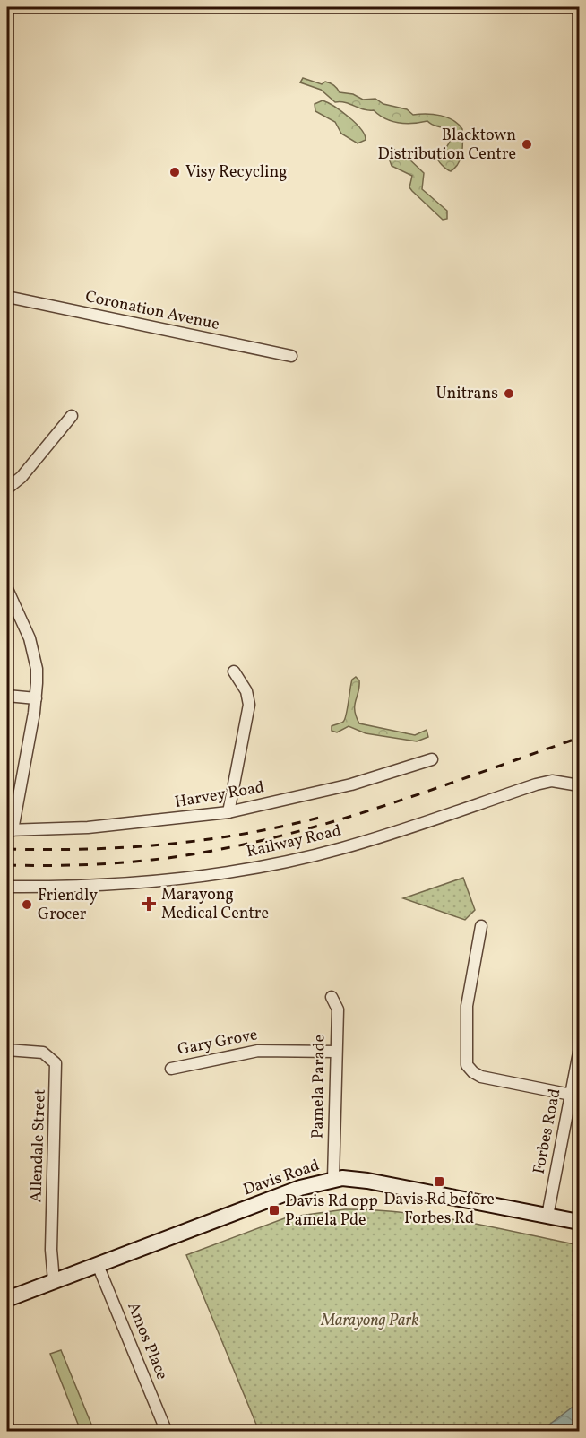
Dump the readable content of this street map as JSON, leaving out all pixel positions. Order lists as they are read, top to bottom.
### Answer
{
  "streets": {
    "street": [
      "Coronation Avenue",
      "Harvey Road",
      "Railway Road",
      "Gary Grove",
      "Pamela Parade",
      "Forbes Road",
      "Allendale Street",
      "Davis Road",
      "Amos Place"
    ]
  },
  "crossings": [
    ["Gary Grove", "Pamela Parade"],
    ["Pamela Parade", "Davis Road"],
    ["Forbes Road", "Davis Road"],
    ["Allendale Street", "Davis Road"],
    ["Davis Road", "Amos Place"]
  ],
  "parks": ["Marayong Park"],
  "places": {
    "other": [
      "Blacktown Distribution Centre",
      "Visy Recycling",
      "Unitrans",
      "Friendly Grocer"
    ],
    "health": ["Marayong Medical Centre"],
    "transit": ["Davis Rd before Forbes Rd", "Davis Rd opp Pamela Pde"]
  }
}
